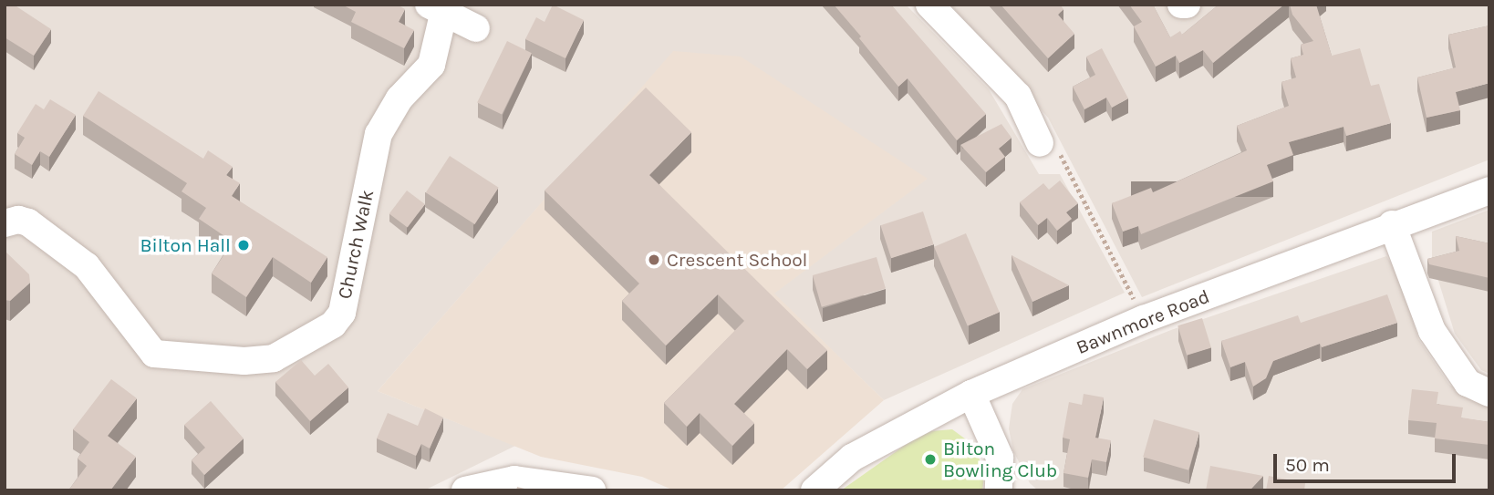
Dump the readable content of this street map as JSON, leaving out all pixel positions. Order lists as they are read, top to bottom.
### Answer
{
  "streets": {
    "street": ["Church Walk", "Bawnmore Road"]
  },
  "places": ["Bilton Hall", "Crescent School", "Bilton Bowling Club"],
  "scale_bar": "50 m"
}
